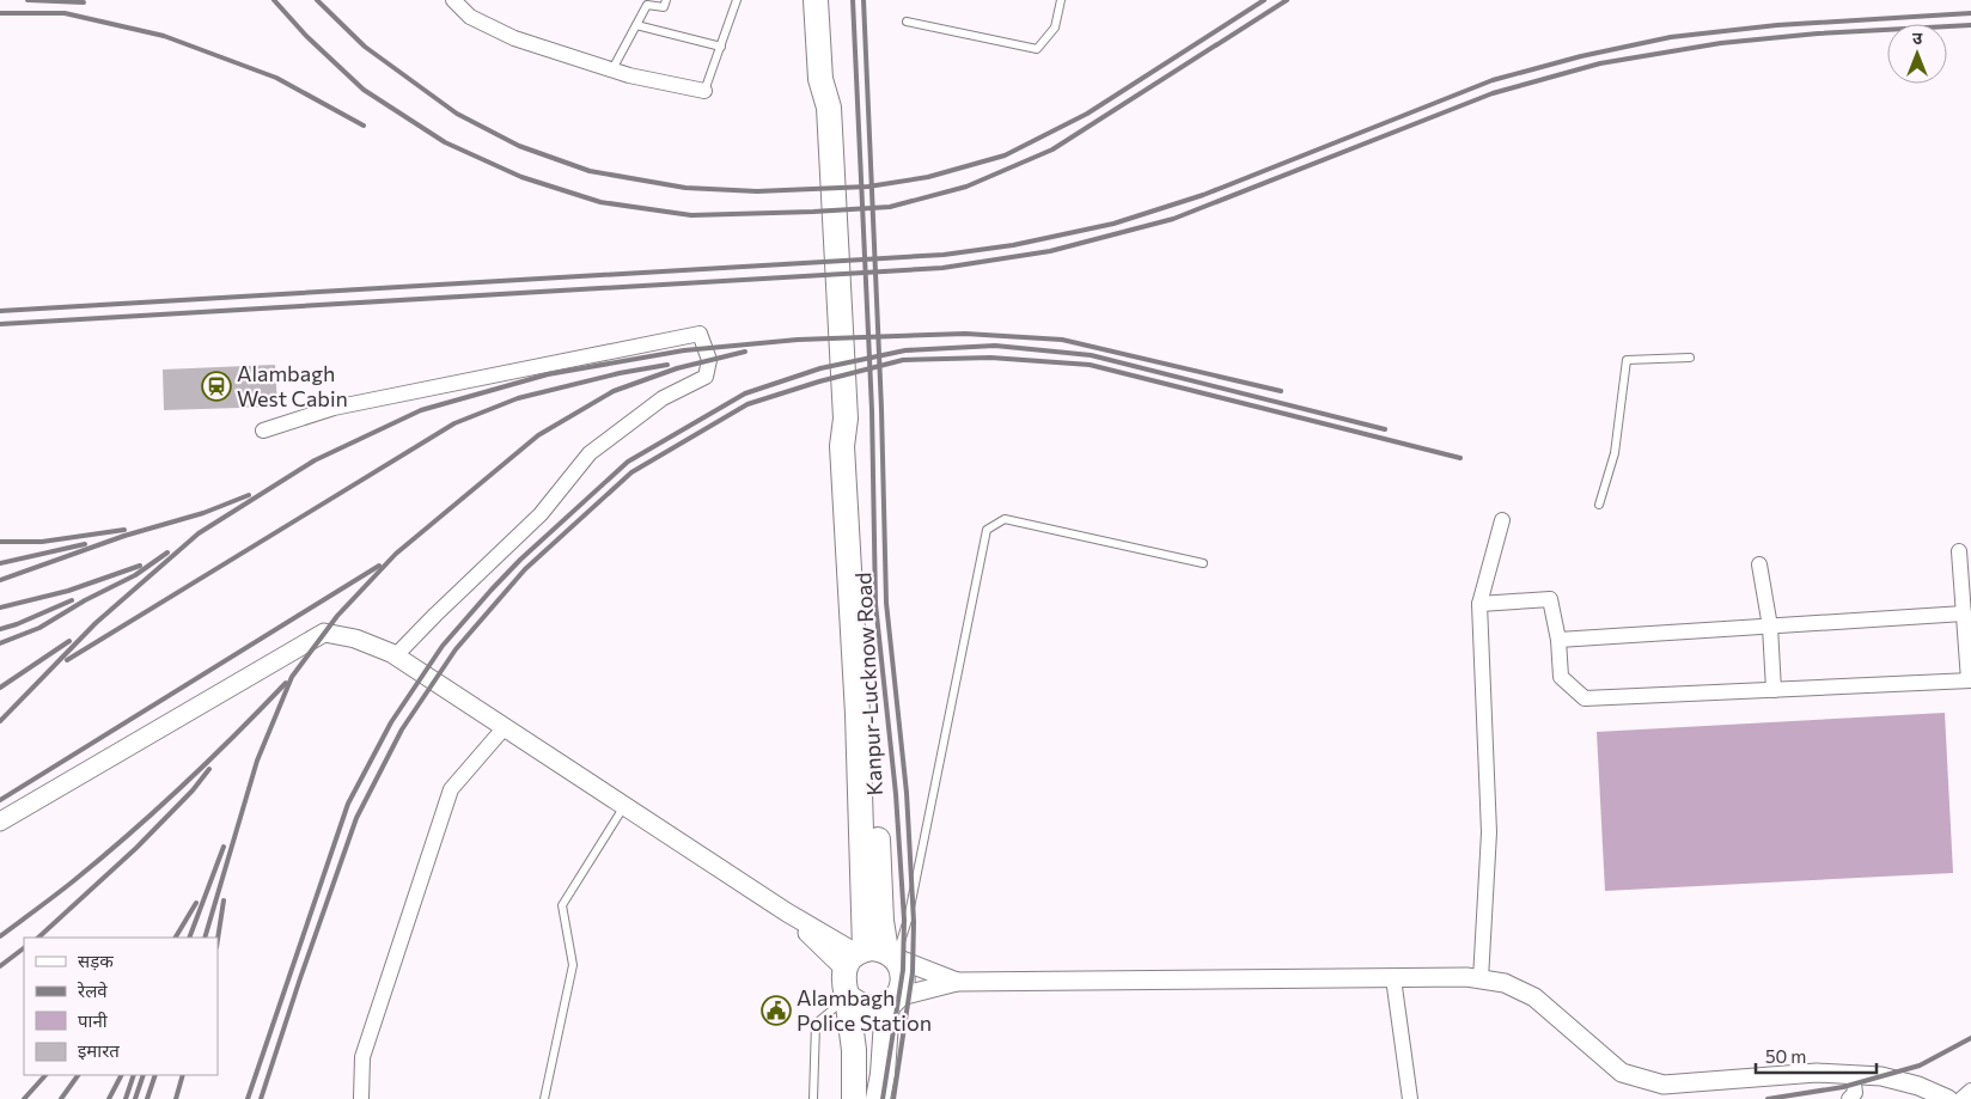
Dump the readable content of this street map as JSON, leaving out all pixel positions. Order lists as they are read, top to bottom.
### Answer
{
  "streets": {
    "main road": ["Kanpur-Lucknow Road"]
  },
  "places": {
    "station": ["Alambagh West Cabin"],
    "public building": ["Alambagh Police Station"]
  },
  "legend": [
    "सड़क",
    "रेलवे",
    "पानी",
    "इमारत"
  ],
  "scale_bar": "50 m",
  "north": "top"
}
